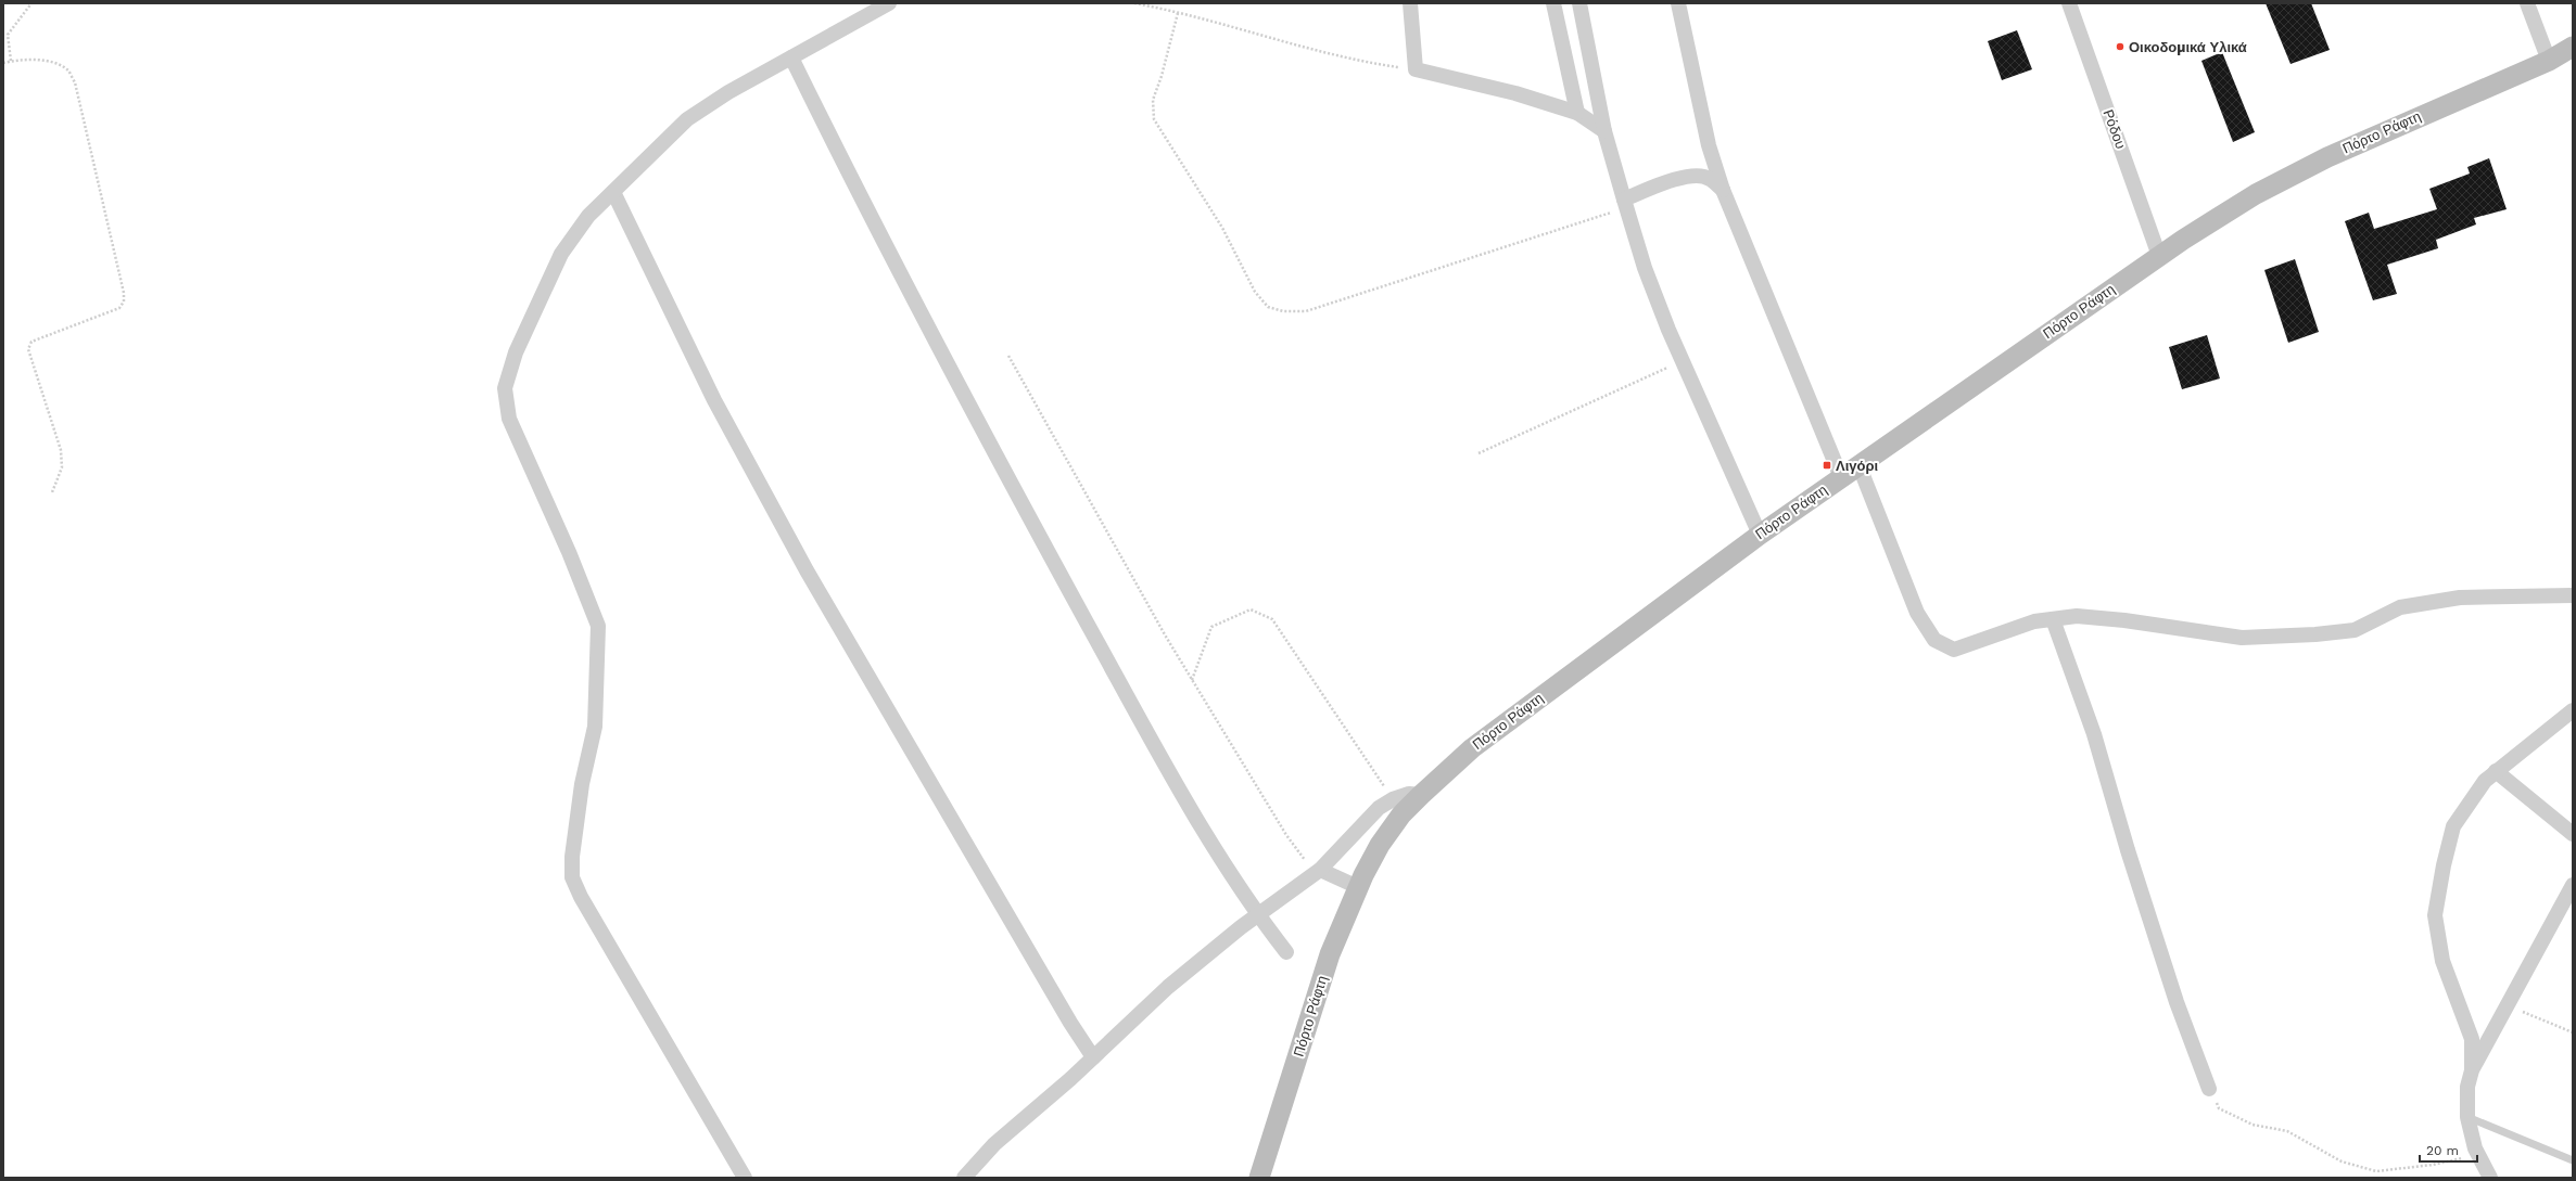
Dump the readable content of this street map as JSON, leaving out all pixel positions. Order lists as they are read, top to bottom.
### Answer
{
  "streets": {
    "main road": ["Πόρτο Ράφτη"],
    "street": ["Ρόδου"]
  },
  "crossings": [
    ["Ρόδου", "Πόρτο Ράφτη"]
  ],
  "places": {
    "other": ["Οικοδομικά Υλικά"],
    "transit": ["Λιγόρι"]
  },
  "scale_bar": "20 m"
}
